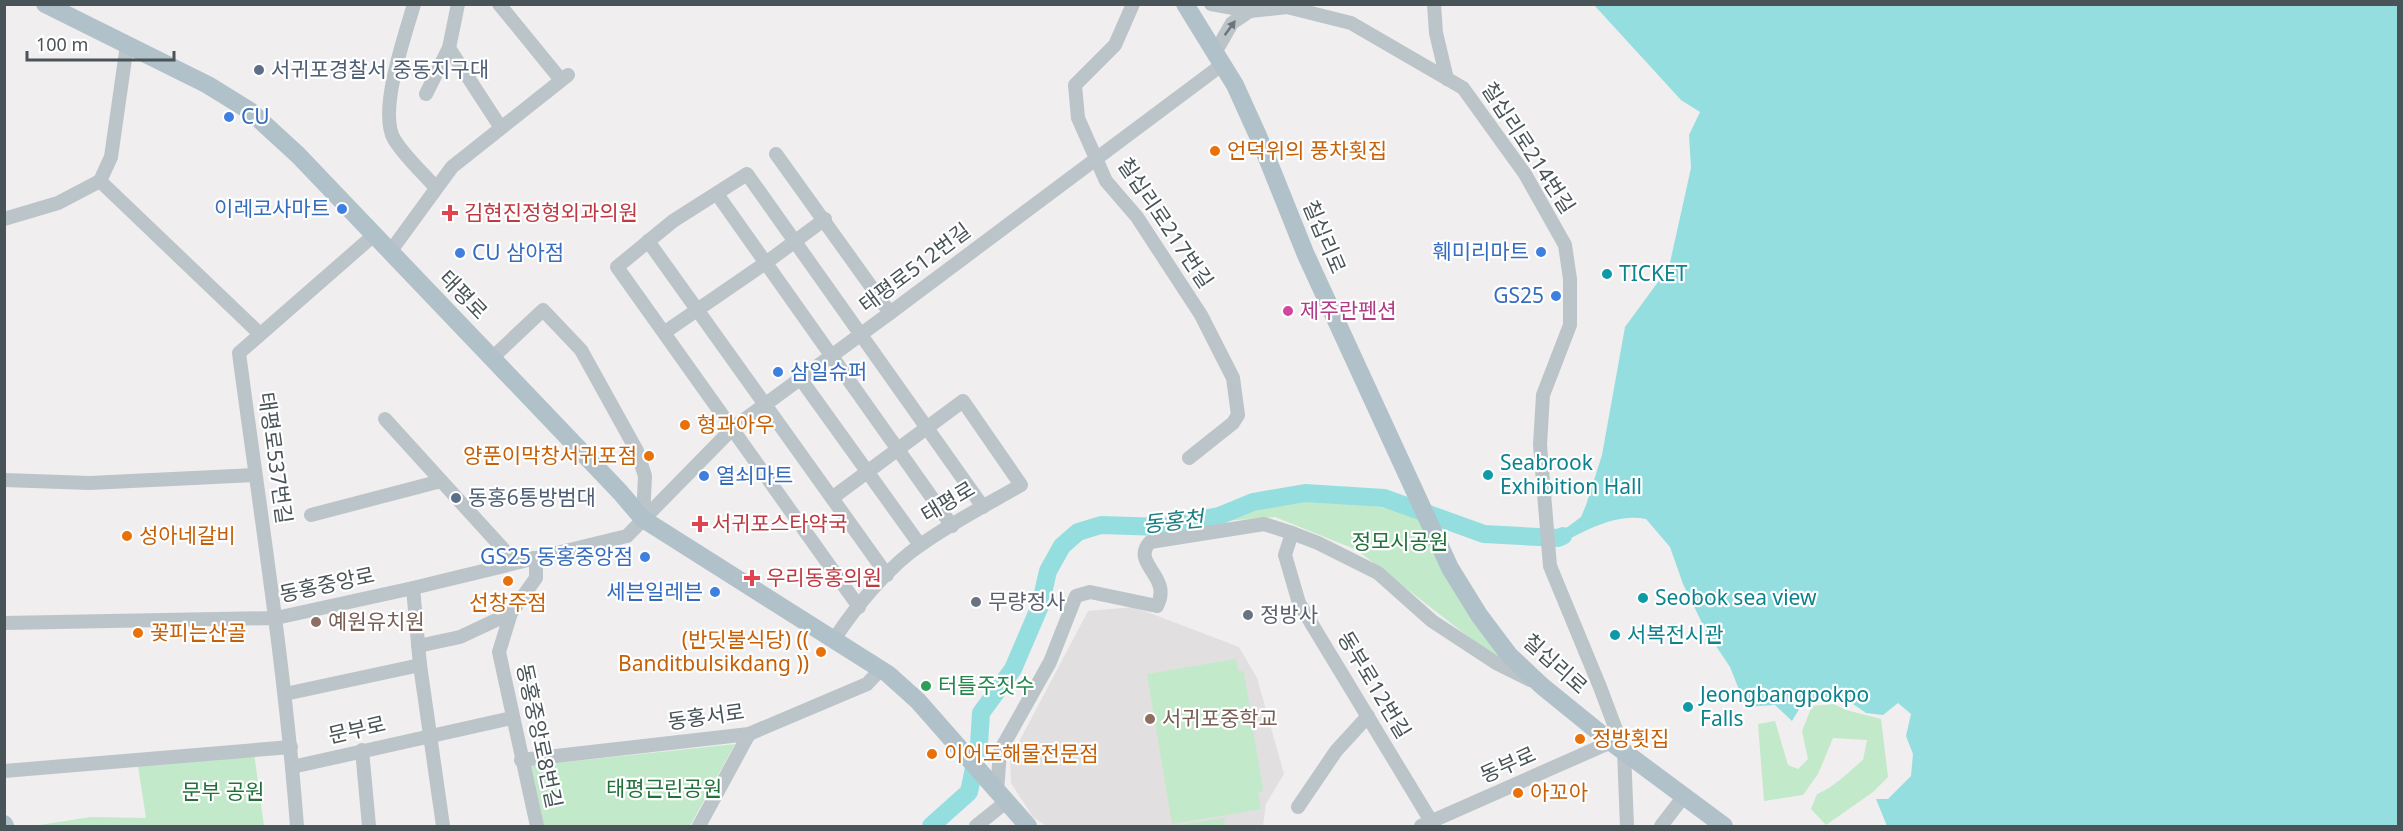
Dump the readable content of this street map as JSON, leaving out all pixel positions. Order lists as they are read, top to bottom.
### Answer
{
  "streets": {
    "main road": ["칠십리로", "태평로"],
    "street": [
      "칠십리로214번길",
      "칠십리로217번길",
      "태평로512번길",
      "태평로537번길",
      "동홍중앙로",
      "동부로12번길",
      "동홍서로",
      "문부로",
      "동홍중앙로8번길",
      "동부로"
    ]
  },
  "crossings": [
    ["칠십리로214번길", "칠십리로"],
    ["칠십리로217번길", "태평로512번길"],
    ["칠십리로", "태평로512번길"],
    ["칠십리로", "동부로"],
    ["태평로512번길", "태평로"],
    ["태평로512번길", "동홍중앙로"],
    ["태평로", "태평로537번길"],
    ["태평로", "동홍중앙로"],
    ["태평로", "동홍서로"],
    ["태평로537번길", "동홍중앙로"],
    ["태평로537번길", "문부로"],
    ["동홍중앙로", "동홍중앙로8번길"],
    ["동부로12번길", "동부로"],
    ["동홍서로", "동홍중앙로8번길"],
    ["문부로", "동홍중앙로8번길"]
  ],
  "water": ["동홍천"],
  "parks": ["정모시공원", "태평근린공원", "문부 공원"],
  "places": {
    "other": [
      "서귀포경찰서 중동지구대",
      "CU",
      "언덕위의 풍차횟집",
      "이레코사마트",
      "훼미리마트",
      "CU 삼아점",
      "TICKET",
      "GS25",
      "제주란펜션",
      "삼일슈퍼",
      "형과아우",
      "양푼이막창서귀포점",
      "Seabrook Exhibition Hall",
      "열쇠마트",
      "동홍6통방범대",
      "성아네갈비",
      "GS25 동홍중앙점",
      "선창주점",
      "세븐일레븐",
      "Seobok sea view",
      "무량정사",
      "정방사",
      "예원유치원",
      "꽃피는산골",
      "서복전시관",
      "(반딧불식당) (( Banditbulsikdang ))",
      "터틀주짓수",
      "Jeongbangpokpo Falls",
      "서귀포중학교",
      "정방횟집",
      "이어도해물전문점",
      "아꼬아"
    ],
    "health": ["김현진정형외과의원", "서귀포스타약국", "우리동홍의원"]
  },
  "scale_bar": "100 m"
}
